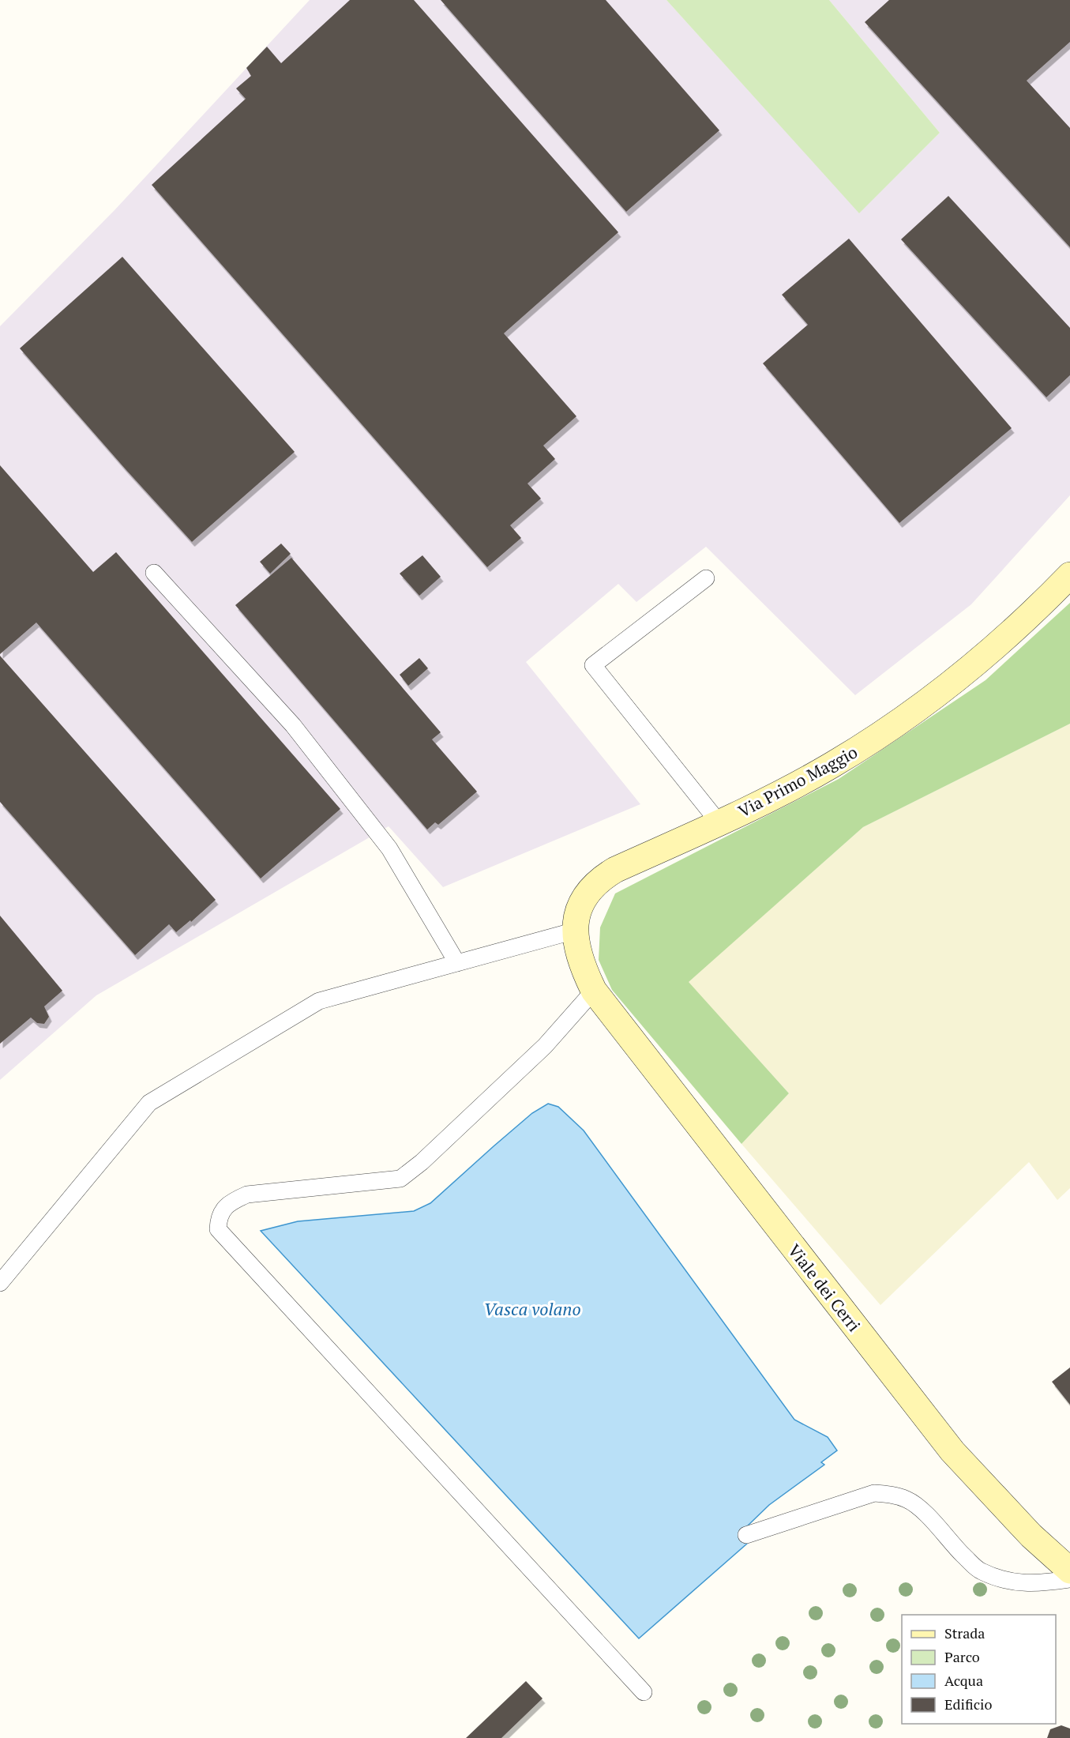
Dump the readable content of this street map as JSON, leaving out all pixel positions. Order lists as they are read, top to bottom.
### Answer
{
  "streets": {
    "street": ["Via Primo Maggio", "Viale dei Cerri"]
  },
  "crossings": [
    ["Via Primo Maggio", "Viale dei Cerri"]
  ],
  "water": ["Vasca volano"],
  "legend": [
    "Strada",
    "Parco",
    "Acqua",
    "Edificio"
  ]
}
